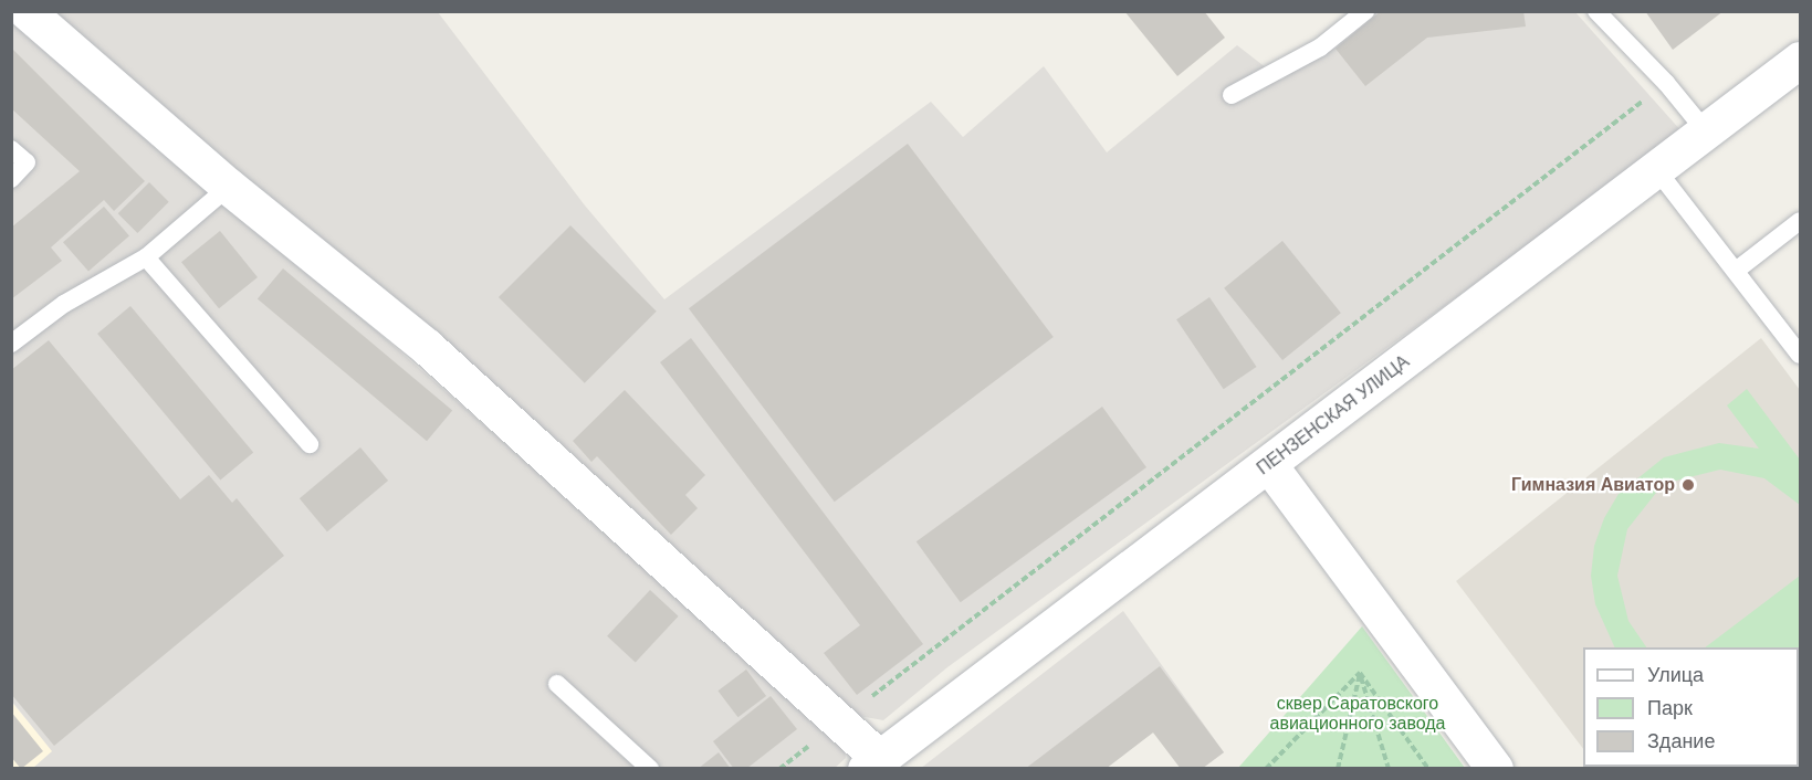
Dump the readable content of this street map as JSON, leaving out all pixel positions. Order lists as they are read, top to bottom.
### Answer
{
  "streets": {
    "street": ["ПЕНЗЕНСКАЯ УЛИЦА"]
  },
  "parks": ["сквер Саратовского авиационного завода"],
  "places": ["Гимназия Авиатор"],
  "legend": ["Улица", "Парк", "Здание"]
}
